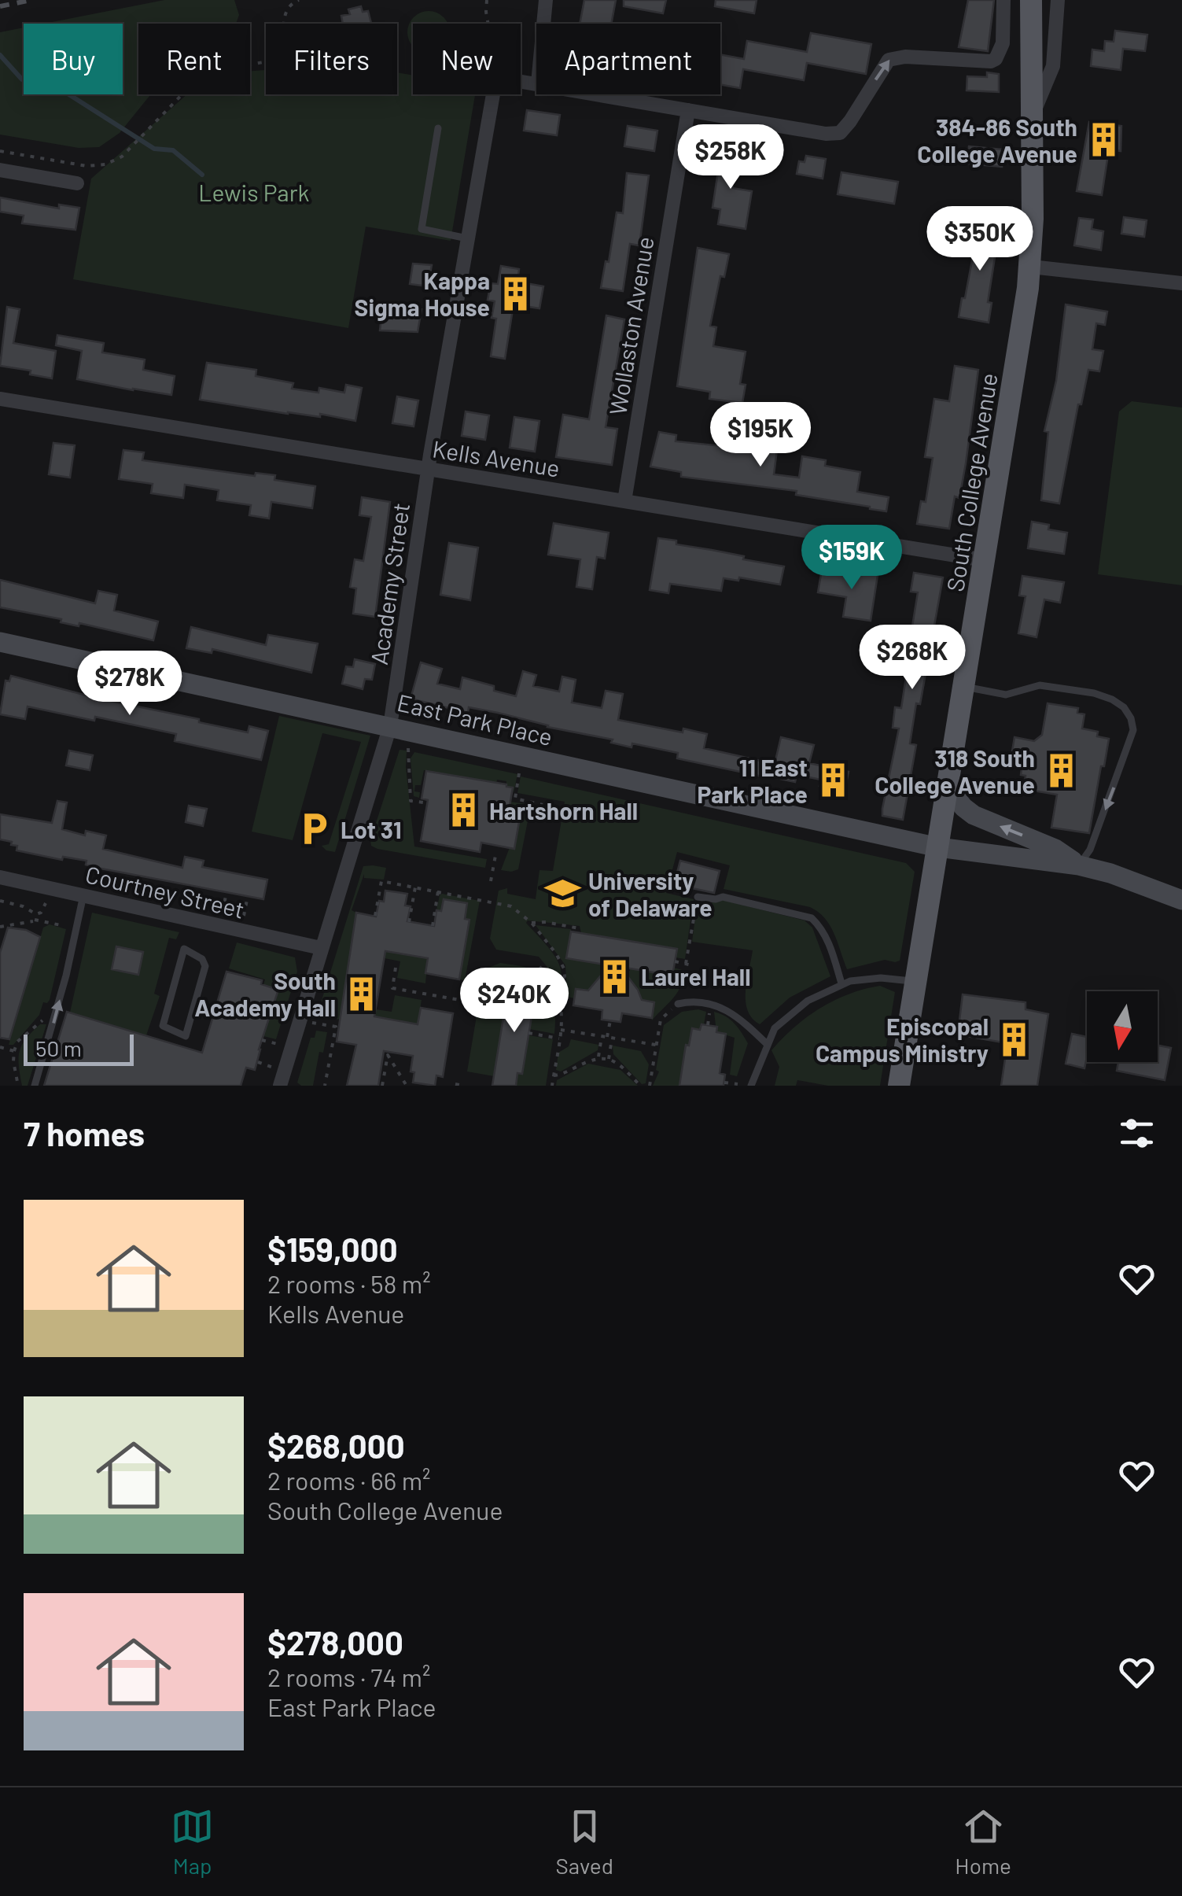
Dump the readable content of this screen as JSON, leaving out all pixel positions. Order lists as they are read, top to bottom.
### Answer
{
  "streets": {
    "main road": ["South College Avenue"],
    "street": [
      "Wollaston Avenue",
      "Kells Avenue",
      "Academy Street",
      "East Park Place",
      "Courtney Street"
    ]
  },
  "crossings": [
    ["Wollaston Avenue", "Kells Avenue"],
    ["Kells Avenue", "South College Avenue"],
    ["Kells Avenue", "Academy Street"],
    ["South College Avenue", "East Park Place"],
    ["Academy Street", "East Park Place"],
    ["Academy Street", "Courtney Street"]
  ],
  "parks": ["Lewis Park"],
  "places": {
    "building": [
      "384-86 South College Avenue",
      "Kappa Sigma House",
      "318 South College Avenue",
      "11 East Park Place",
      "Hartshorn Hall",
      "Laurel Hall",
      "South Academy Hall",
      "Episcopal Campus Ministry"
    ],
    "parking": ["Lot 31"],
    "school or university": ["University of Delaware"]
  },
  "scale_bar": "50 m",
  "north": "bottom",
  "page": {
    "chip": [
      "Buy",
      "Rent",
      "Filters",
      "New",
      "Apartment"
    ],
    "price": [
      "$258K",
      "$350K",
      "$195K",
      "$159K",
      "$268K",
      "$278K",
      "$240K"
    ],
    "scale": "50 m",
    "heading": "7 homes",
    "list": [
      {
        "name": "$159,000",
        "note": "2 rooms · 58 m² · Kells Avenue"
      },
      {
        "name": "$268,000",
        "note": "2 rooms · 66 m² · South College Avenue"
      },
      {
        "name": "$278,000",
        "note": "2 rooms · 74 m² · East Park Place"
      }
    ],
    "tabs": ["Map", "Saved", "Home"]
  }
}
